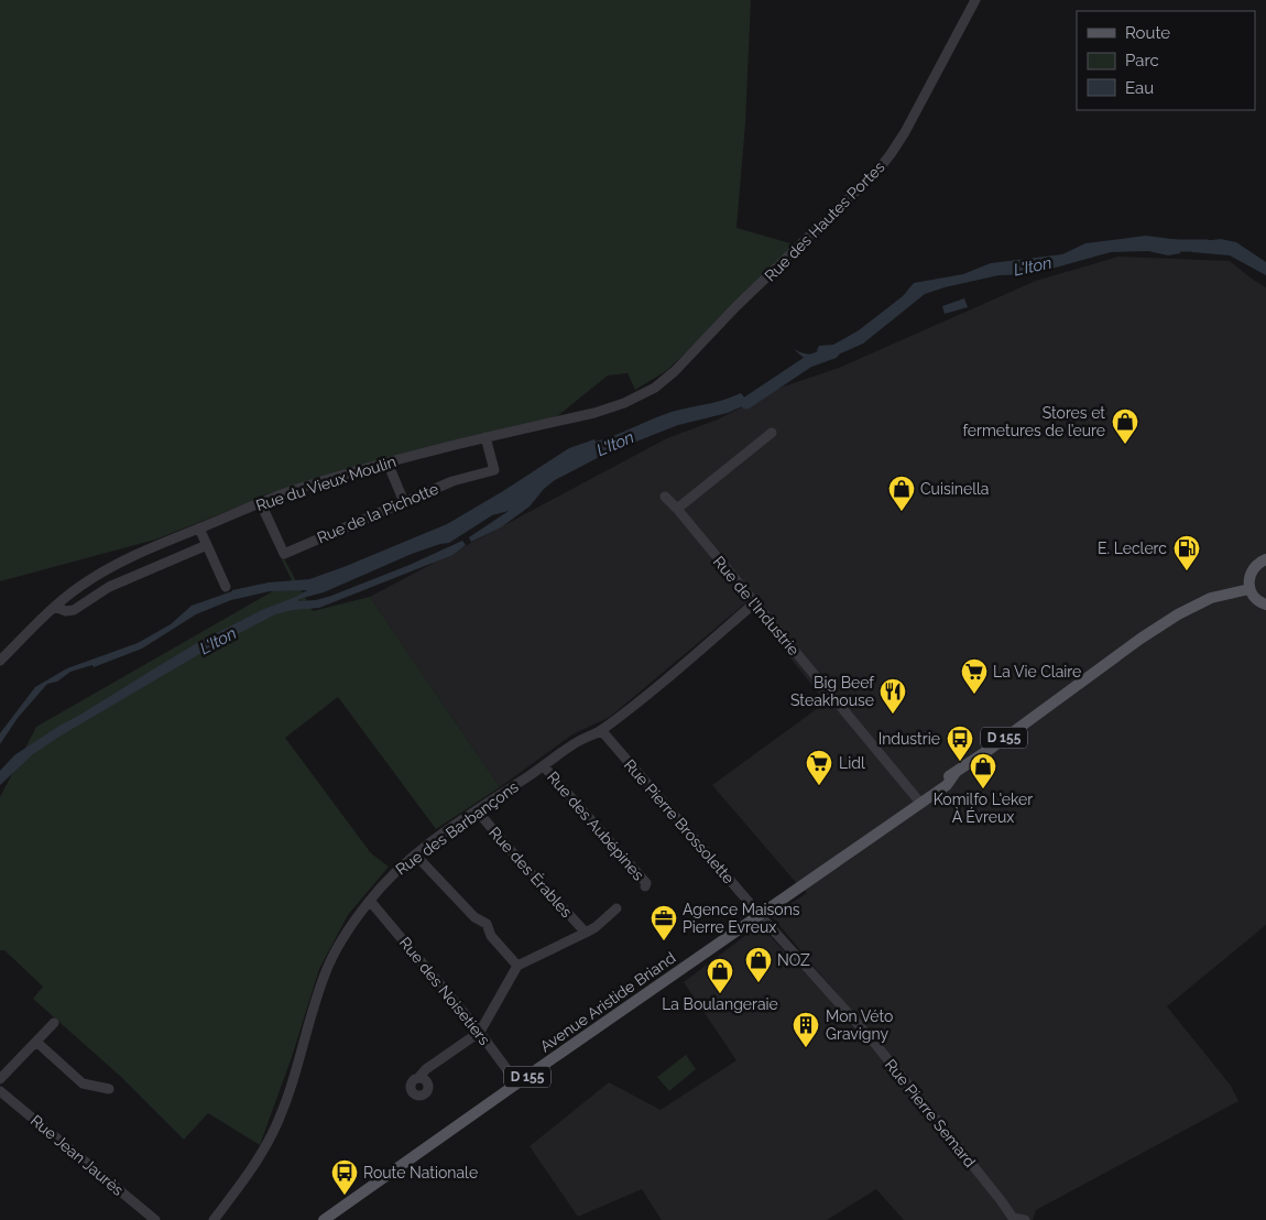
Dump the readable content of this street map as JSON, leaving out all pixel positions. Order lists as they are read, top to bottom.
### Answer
{
  "streets": {
    "main road": ["D 155", "Avenue Aristide Briand"],
    "street": [
      "Rue des Hautes Portes",
      "Rue du Vieux Moulin",
      "Rue de la Pichotte",
      "Rue de l'Industrie",
      "Rue Pierre Brossolette",
      "Rue des Aubépines",
      "Rue des Barbançons",
      "Rue des Érables",
      "Rue des Noisetiers",
      "Rue Pierre Semard",
      "Rue Jean Jaurès"
    ]
  },
  "crossings": [
    ["Rue des Hautes Portes", "Rue du Vieux Moulin"],
    ["Rue du Vieux Moulin", "Rue de la Pichotte"],
    ["Rue de l'Industrie", "Rue des Barbançons"],
    ["Rue de l'Industrie", "Avenue Aristide Briand"],
    ["Rue Pierre Brossolette", "Rue des Barbançons"],
    ["Rue Pierre Brossolette", "Avenue Aristide Briand"],
    ["Rue Pierre Brossolette", "Rue Pierre Semard"],
    ["Rue des Aubépines", "Rue des Barbançons"],
    ["Rue des Barbançons", "Rue des Érables"],
    ["Rue des Barbançons", "Rue des Noisetiers"],
    ["Rue des Noisetiers", "Avenue Aristide Briand"],
    ["Avenue Aristide Briand", "Rue Pierre Semard"]
  ],
  "water": ["L'Iton"],
  "places": {
    "shop": [
      "Stores et fermetures de l’eure",
      "Cuisinella",
      "Komilfo L'eker À Évreux",
      "NOZ",
      "La Boulangeraie"
    ],
    "fuel station": ["E. Leclerc"],
    "supermarket": ["La Vie Claire", "Lidl"],
    "restaurant": ["Big Beef Steakhouse"],
    "bus stop": ["Industrie", "Route Nationale"],
    "office": ["Agence Maisons Pierre Evreux"],
    "building": ["Mon Véto Gravigny"]
  },
  "legend": ["Route", "Parc", "Eau"]
}
